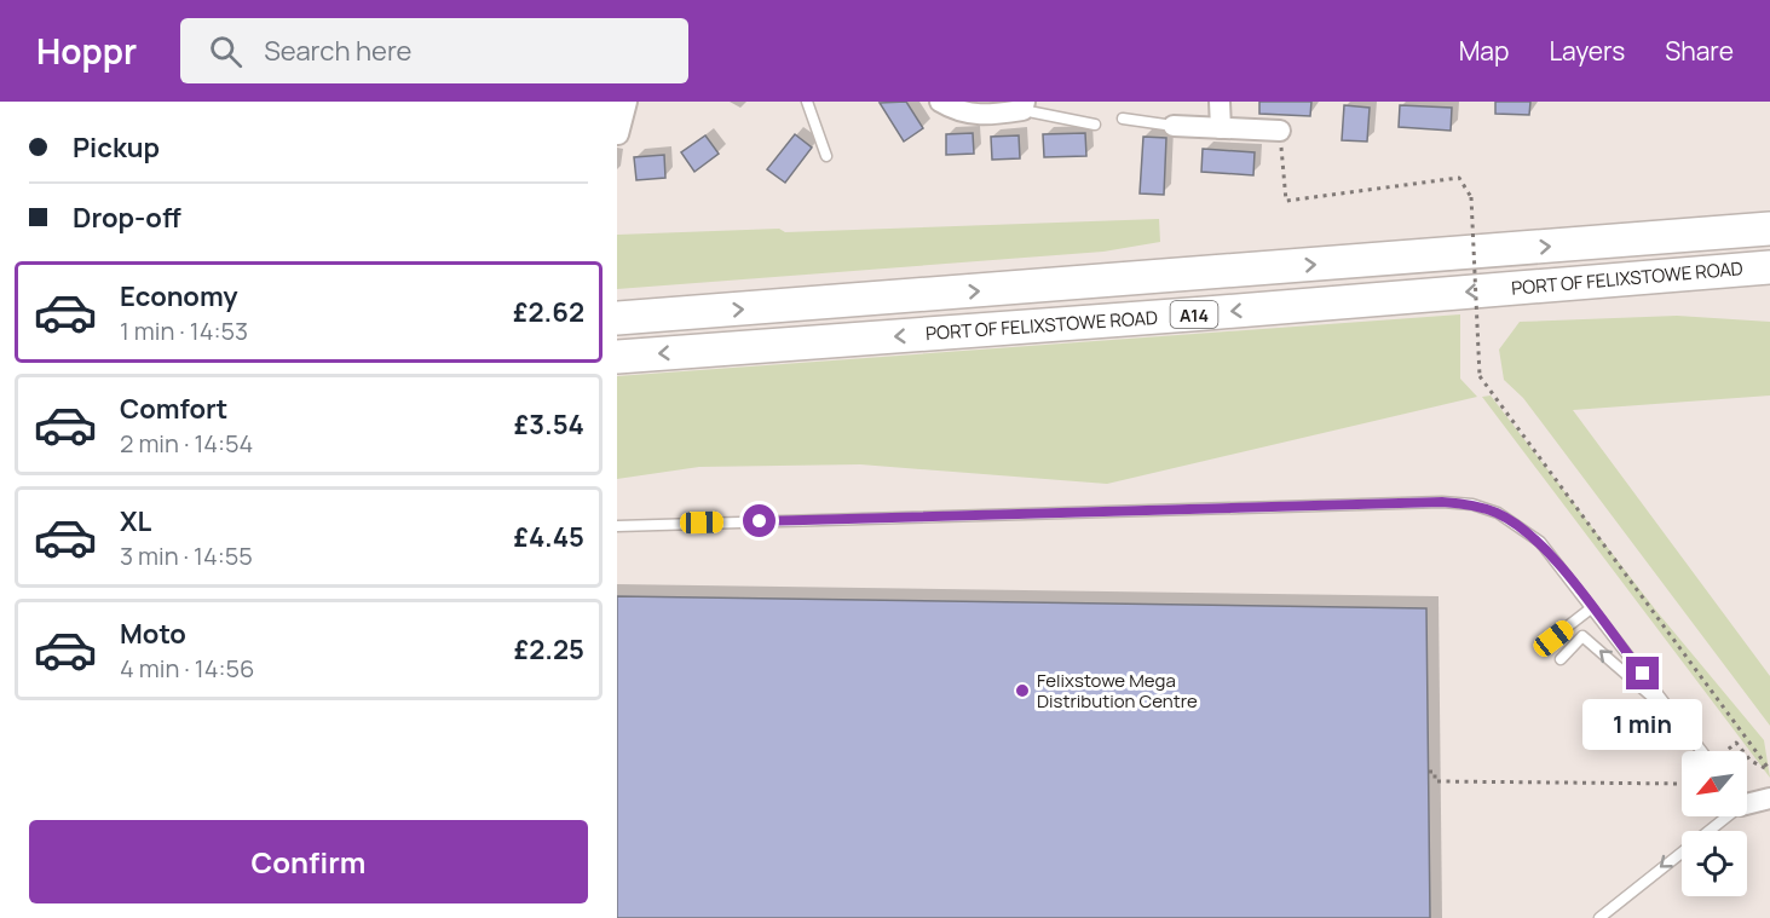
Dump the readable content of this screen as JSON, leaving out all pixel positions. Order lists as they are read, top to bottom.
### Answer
{
  "streets": {
    "highway": ["PORT OF FELIXSTOWE ROAD", "A14"]
  },
  "places": ["Felixstowe Mega Distribution Centre"],
  "north": "bottom left",
  "page": {
    "header": "Hoppr",
    "search": "Search here",
    "nav": ["Map", "Layers", "Share"],
    "banner": ["Pickup", "Drop-off"],
    "list": [
      {
        "name": "Economy",
        "note": "1 min · 14:53",
        "value": "£2.62"
      },
      {
        "name": "Comfort",
        "note": "2 min · 14:54",
        "value": "£3.54"
      },
      {
        "name": "XL",
        "note": "3 min · 14:55",
        "value": "£4.45"
      },
      {
        "name": "Moto",
        "note": "4 min · 14:56",
        "value": "£2.25"
      }
    ],
    "bubble": "1 min",
    "buttons": "Confirm"
  }
}
